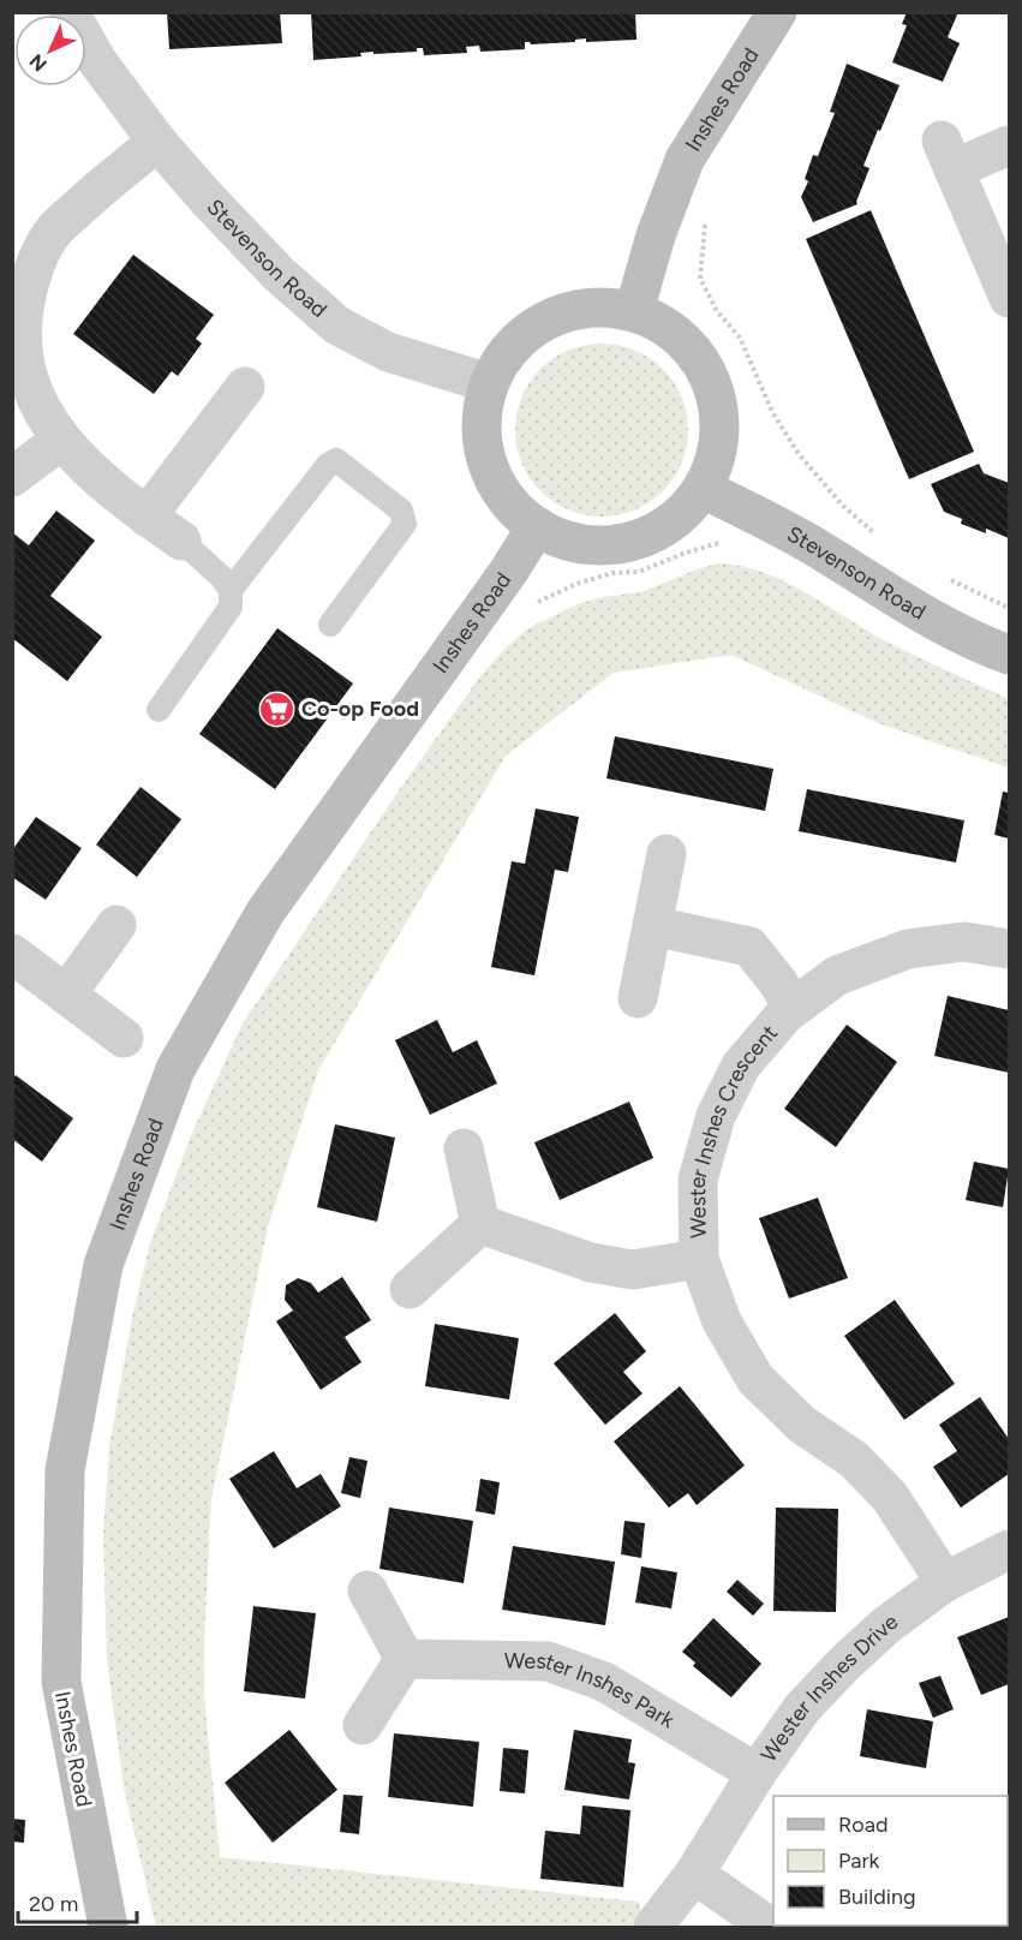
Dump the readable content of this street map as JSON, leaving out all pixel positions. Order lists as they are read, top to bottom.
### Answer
{
  "streets": {
    "street": [
      "Inshes Road",
      "Stevenson Road",
      "Wester Inshes Crescent",
      "Wester Inshes Drive",
      "Wester Inshes Park"
    ]
  },
  "crossings": [
    ["Inshes Road", "Stevenson Road"],
    ["Wester Inshes Crescent", "Wester Inshes Drive"],
    ["Wester Inshes Drive", "Wester Inshes Park"]
  ],
  "places": {
    "supermarket": ["Co-op Food"]
  },
  "legend": ["Road", "Park", "Building"],
  "scale_bar": "20 m",
  "north": "bottom left"
}
